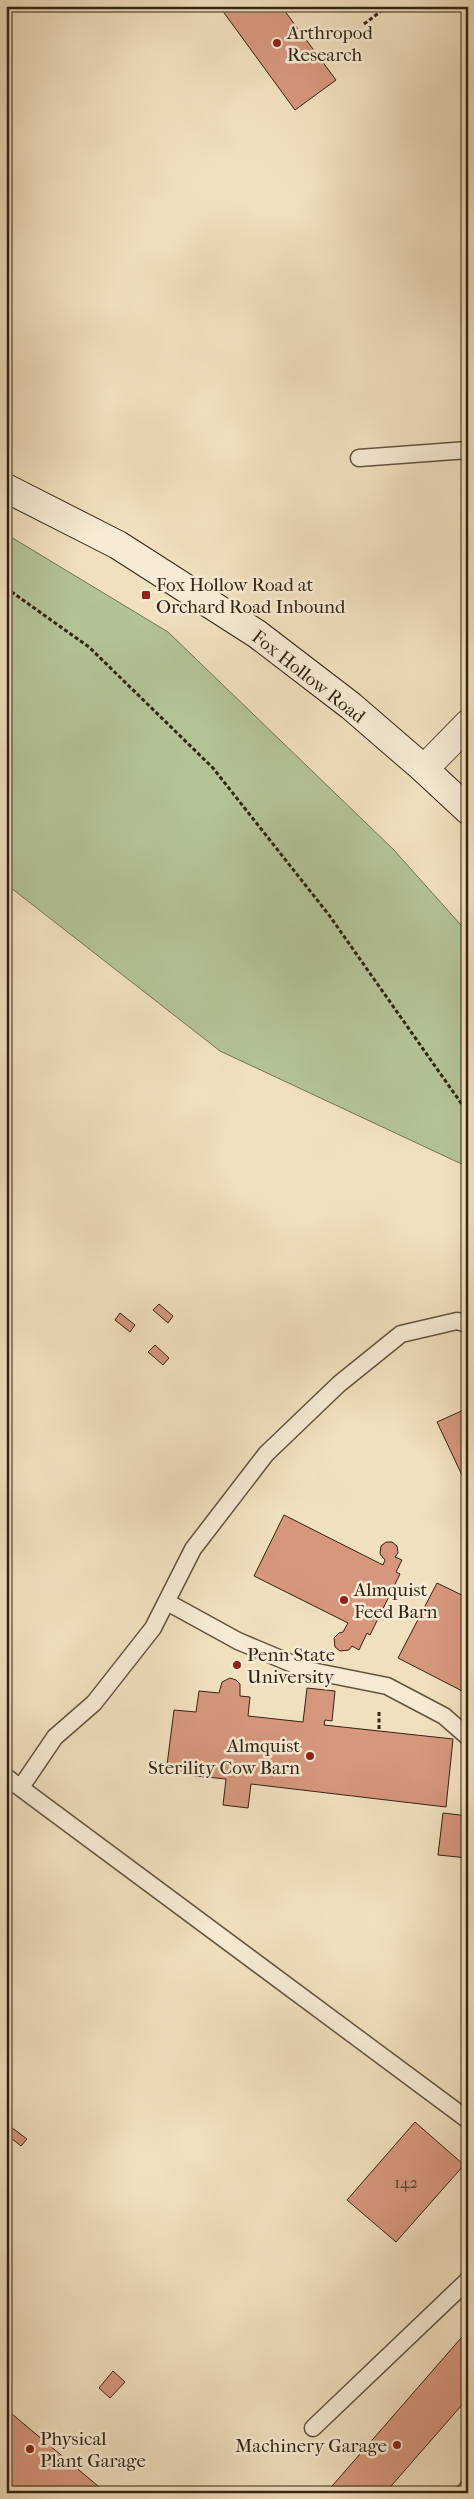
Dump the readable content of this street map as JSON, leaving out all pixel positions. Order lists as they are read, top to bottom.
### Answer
{
  "streets": {
    "main road": ["Fox Hollow Road"]
  },
  "places": {
    "other": [
      "Arthropod Research",
      "Almquist Feed Barn",
      "Penn State University",
      "Almquist Sterility Cow Barn",
      "Machinery Garage",
      "Physical Plant Garage"
    ],
    "transit": ["Fox Hollow Road at Orchard Road Inbound"]
  },
  "house_numbers": ["142"]
}
